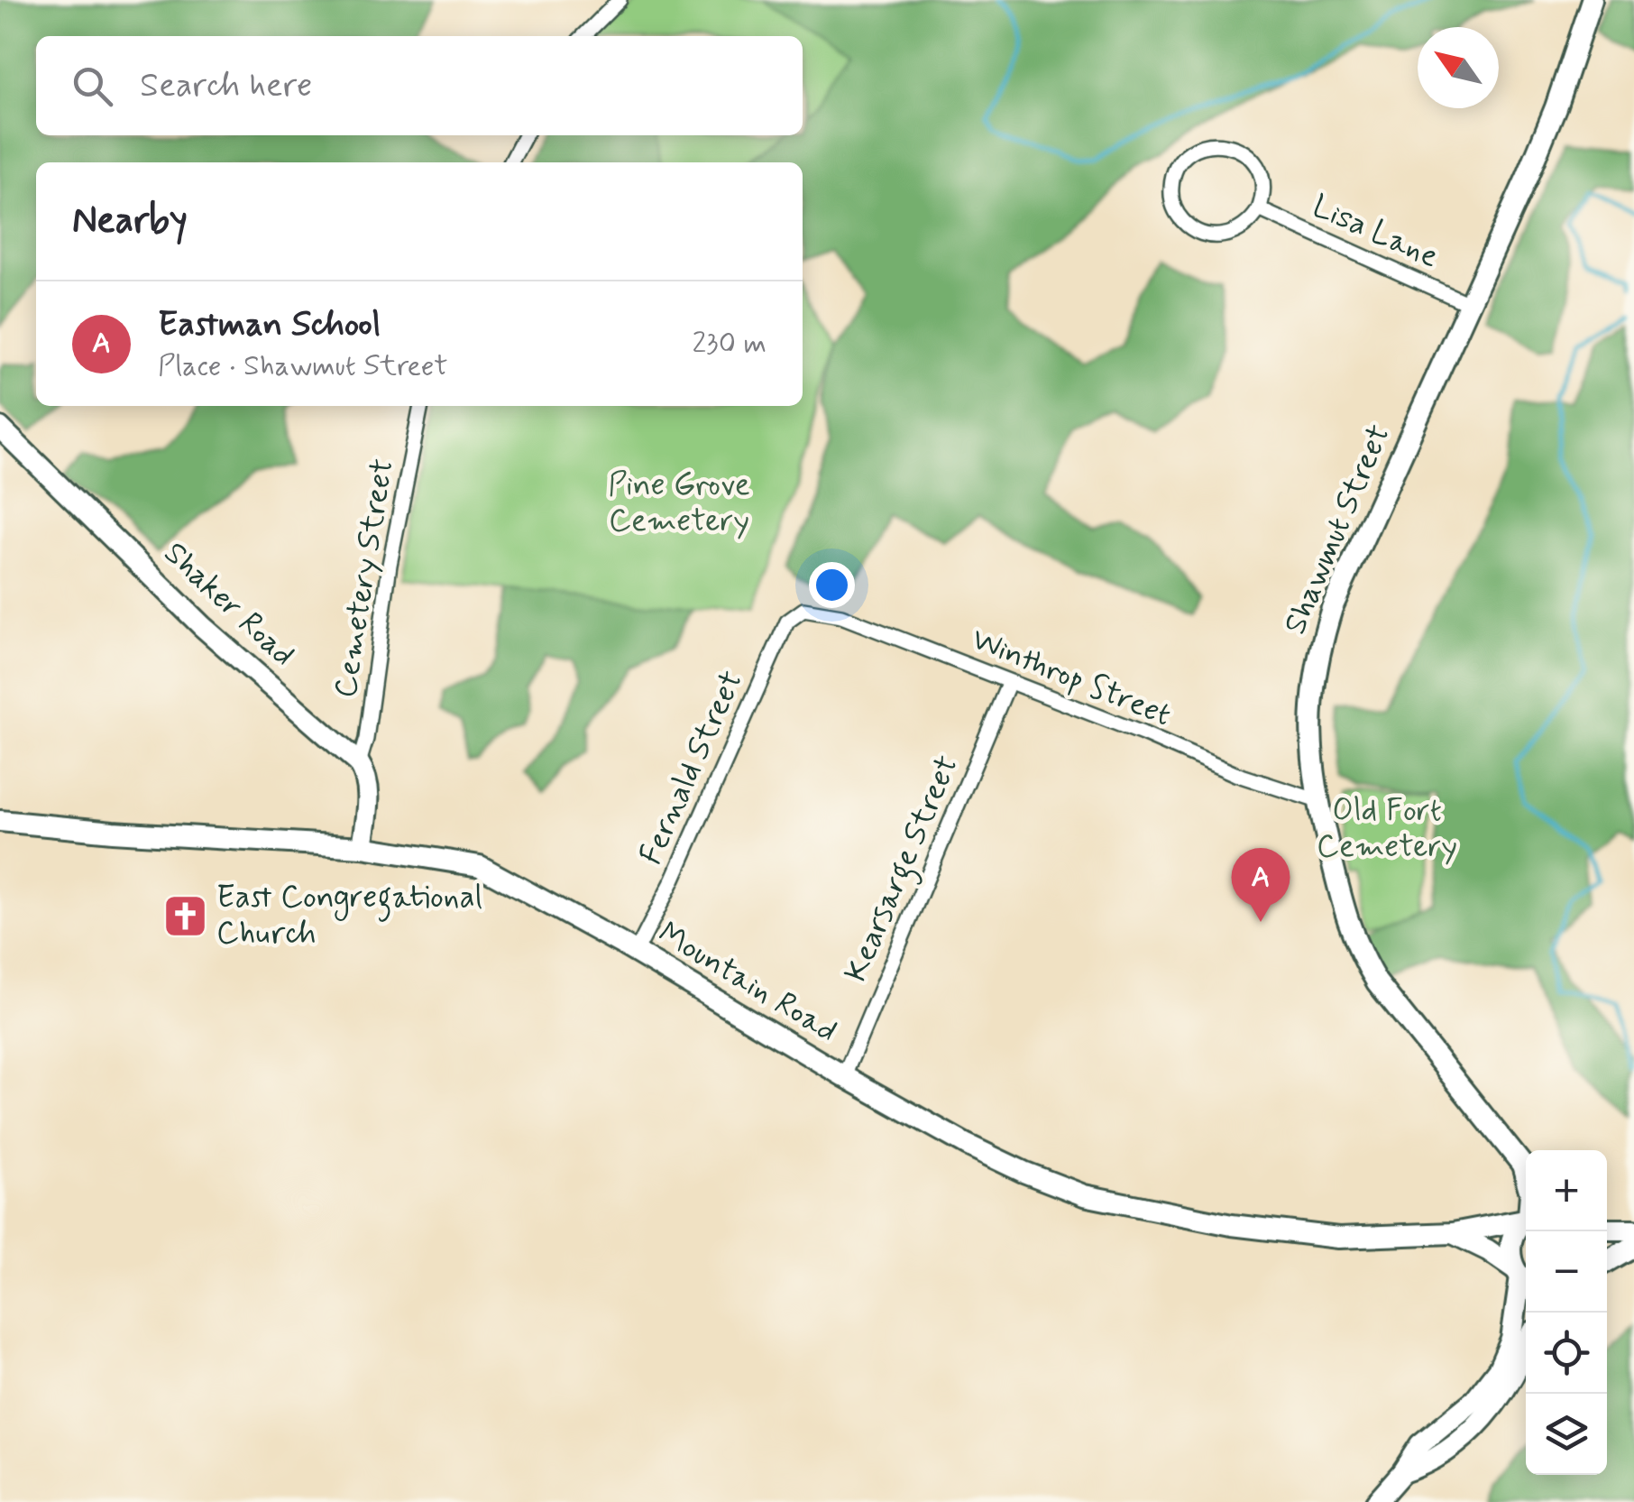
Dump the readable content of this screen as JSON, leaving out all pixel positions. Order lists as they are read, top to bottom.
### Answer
{
  "streets": {
    "main road": ["Shawmut Street", "Shaker Road", "Mountain Road"],
    "street": [
      "Lisa Lane",
      "Cemetery Street",
      "Winthrop Street",
      "Fernald Street",
      "Kearsarge Street"
    ]
  },
  "crossings": [
    ["Lisa Lane", "Shawmut Street"],
    ["Shawmut Street", "Winthrop Street"],
    ["Cemetery Street", "Shaker Road"],
    ["Winthrop Street", "Fernald Street"],
    ["Winthrop Street", "Kearsarge Street"],
    ["Fernald Street", "Mountain Road"],
    ["Kearsarge Street", "Mountain Road"]
  ],
  "parks": ["Pine Grove Cemetery", "Old Fort Cemetery"],
  "places": {
    "church": ["East Congregational Church"]
  },
  "north": "top left",
  "page": {
    "search": "Search here",
    "heading": "Nearby",
    "list": [
      {
        "mark": "A",
        "name": "Eastman School",
        "note": "Place · Shawmut Street",
        "value": "230 m"
      }
    ],
    "pins": "A",
    "map_buttons": ["+", "−"]
  }
}
